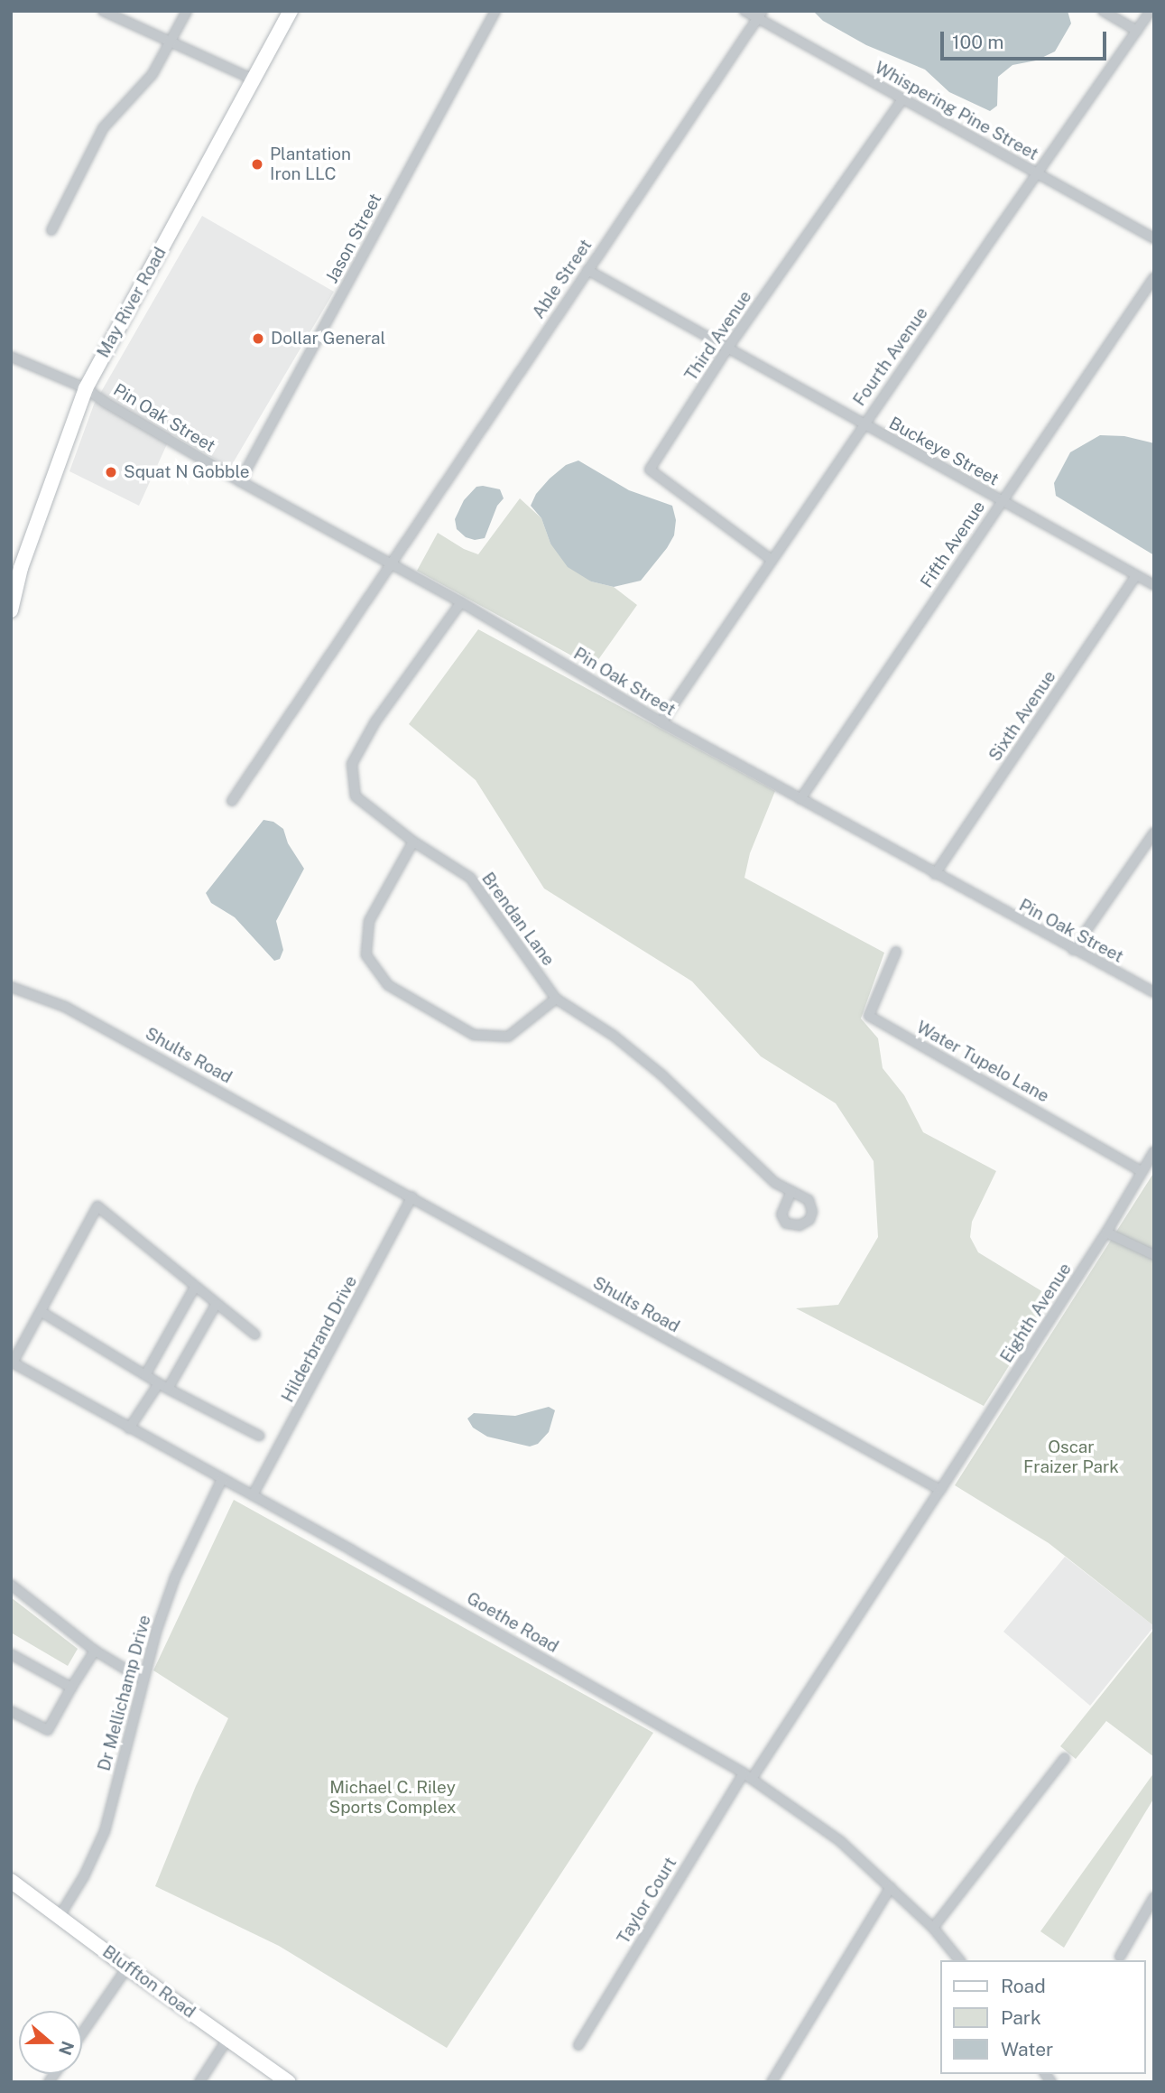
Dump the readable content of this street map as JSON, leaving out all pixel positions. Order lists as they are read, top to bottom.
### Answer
{
  "streets": {
    "main road": ["May River Road", "Bluffton Road"],
    "street": [
      "Whispering Pine Street",
      "Jason Street",
      "Able Street",
      "Third Avenue",
      "Fourth Avenue",
      "Pin Oak Street",
      "Buckeye Street",
      "Fifth Avenue",
      "Sixth Avenue",
      "Brendan Lane",
      "Shults Road",
      "Water Tupelo Lane",
      "Eighth Avenue",
      "Hilderbrand Drive",
      "Goethe Road",
      "Dr Mellichamp Drive",
      "Taylor Court"
    ]
  },
  "crossings": [
    ["Whispering Pine Street", "Able Street"],
    ["Whispering Pine Street", "Third Avenue"],
    ["Whispering Pine Street", "Fourth Avenue"],
    ["Jason Street", "Pin Oak Street"],
    ["Able Street", "Pin Oak Street"],
    ["Able Street", "Buckeye Street"],
    ["May River Road", "Pin Oak Street"],
    ["Third Avenue", "Fourth Avenue"],
    ["Third Avenue", "Buckeye Street"],
    ["Fourth Avenue", "Pin Oak Street"],
    ["Fourth Avenue", "Buckeye Street"],
    ["Pin Oak Street", "Fifth Avenue"],
    ["Pin Oak Street", "Sixth Avenue"],
    ["Pin Oak Street", "Brendan Lane"],
    ["Buckeye Street", "Fifth Avenue"],
    ["Buckeye Street", "Sixth Avenue"],
    ["Shults Road", "Eighth Avenue"],
    ["Shults Road", "Hilderbrand Drive"],
    ["Water Tupelo Lane", "Eighth Avenue"],
    ["Hilderbrand Drive", "Goethe Road"],
    ["Goethe Road", "Dr Mellichamp Drive"],
    ["Goethe Road", "Taylor Court"],
    ["Dr Mellichamp Drive", "Bluffton Road"]
  ],
  "parks": ["Oscar Fraizer Park", "Michael C. Riley Sports Complex"],
  "places": ["Plantation Iron LLC", "Dollar General", "Squat N Gobble"],
  "legend": ["Road", "Park", "Water"],
  "scale_bar": "100 m",
  "north": "right"
}
